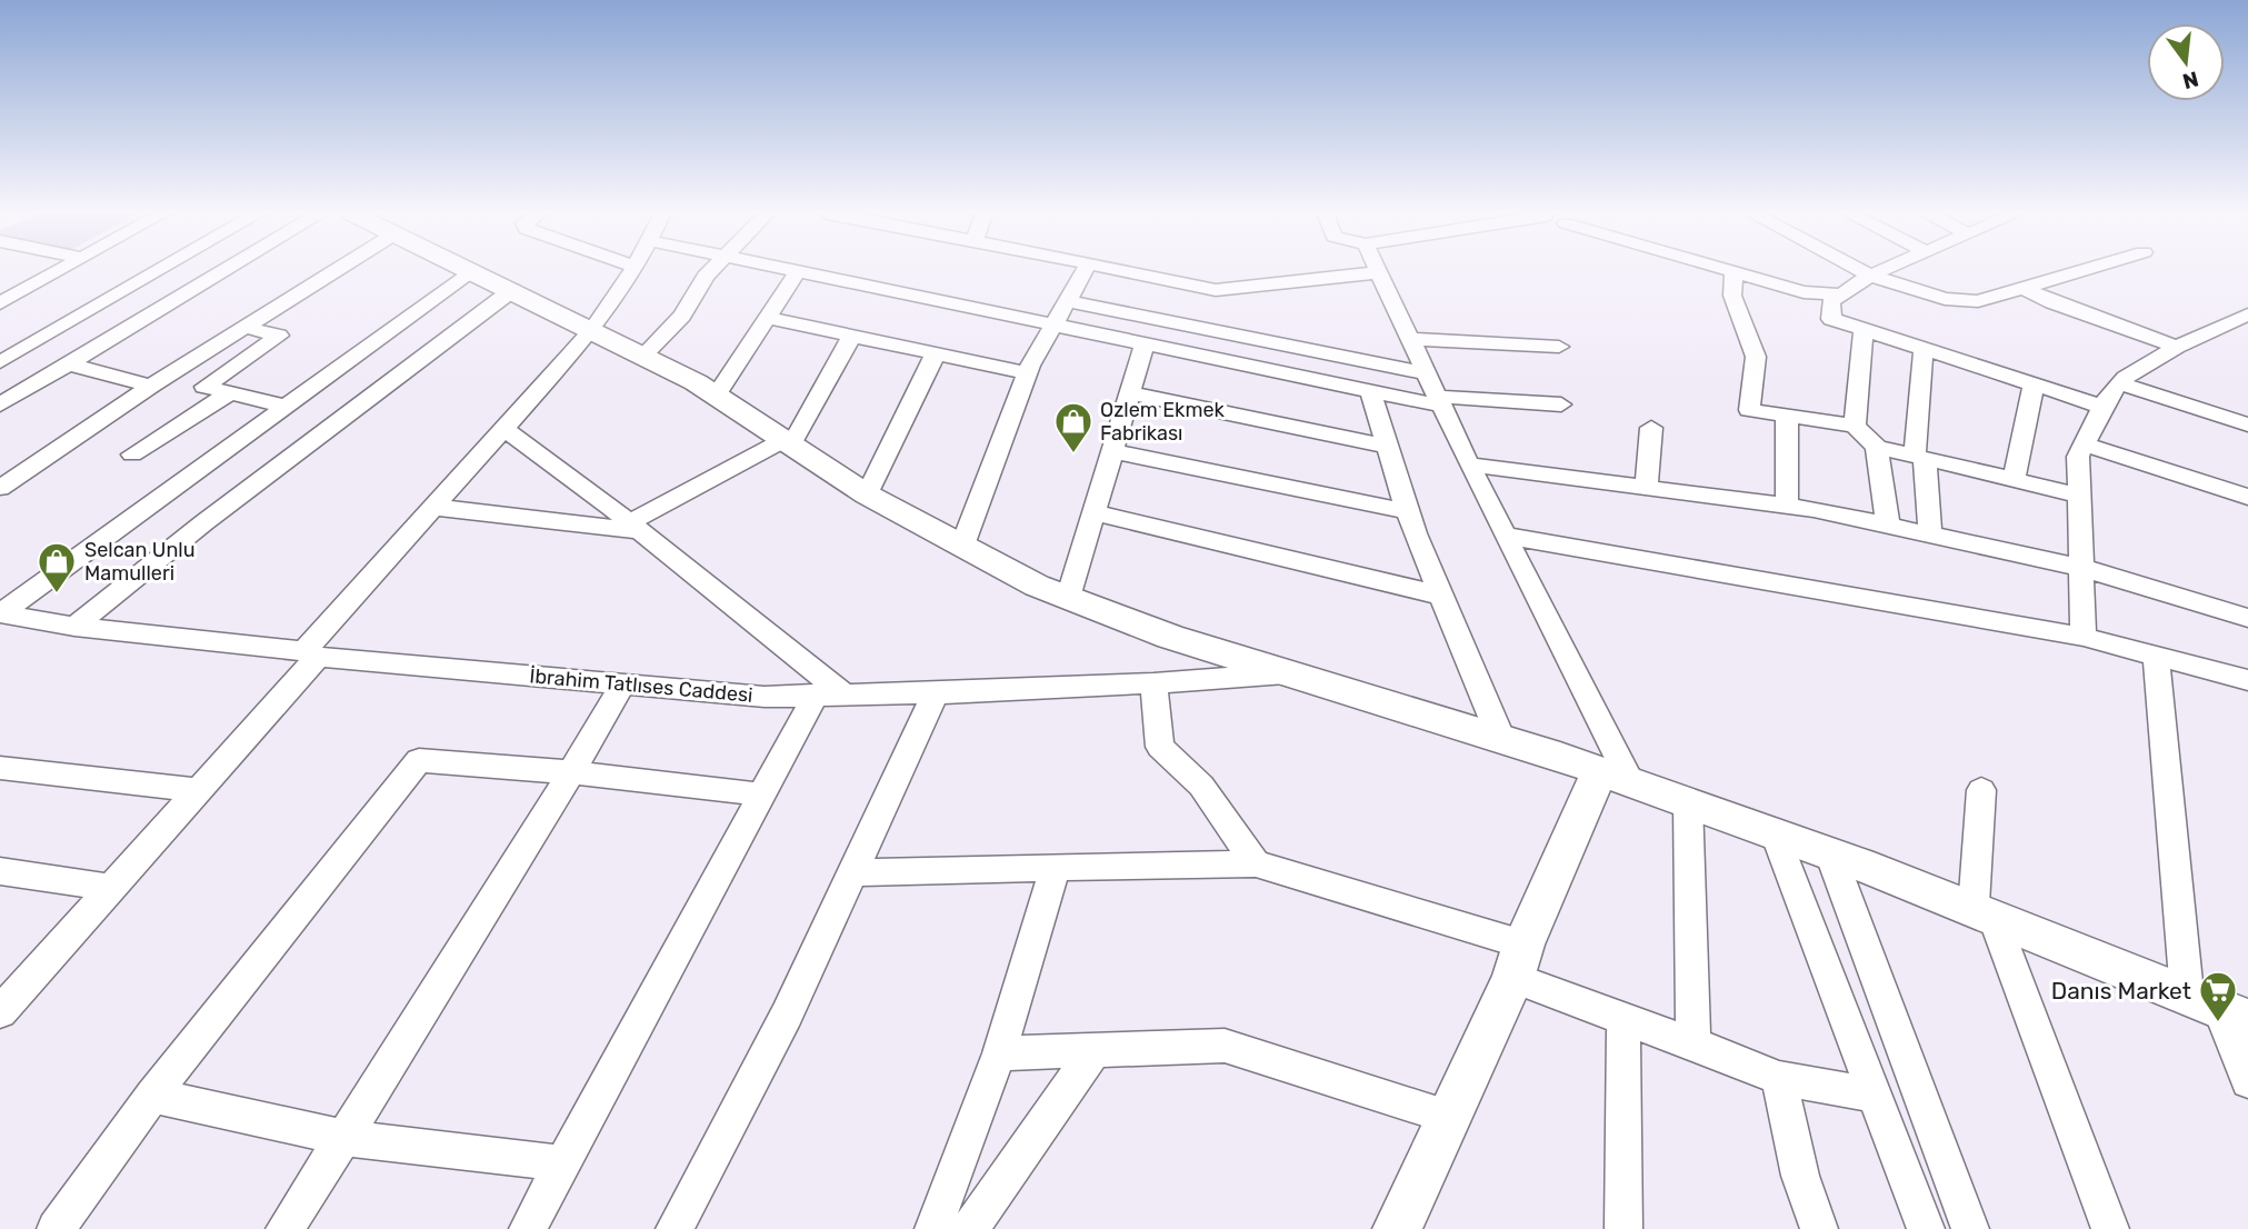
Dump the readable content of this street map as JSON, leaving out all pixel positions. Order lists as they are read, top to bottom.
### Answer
{
  "streets": {
    "street": ["İbrahim Tatlıses Caddesi"]
  },
  "places": {
    "shop": ["Ozlem Ekmek Fabrikası", "Selcan Unlu Mamulleri"],
    "supermarket": ["Danıs Market"]
  },
  "north": "bottom"
}
